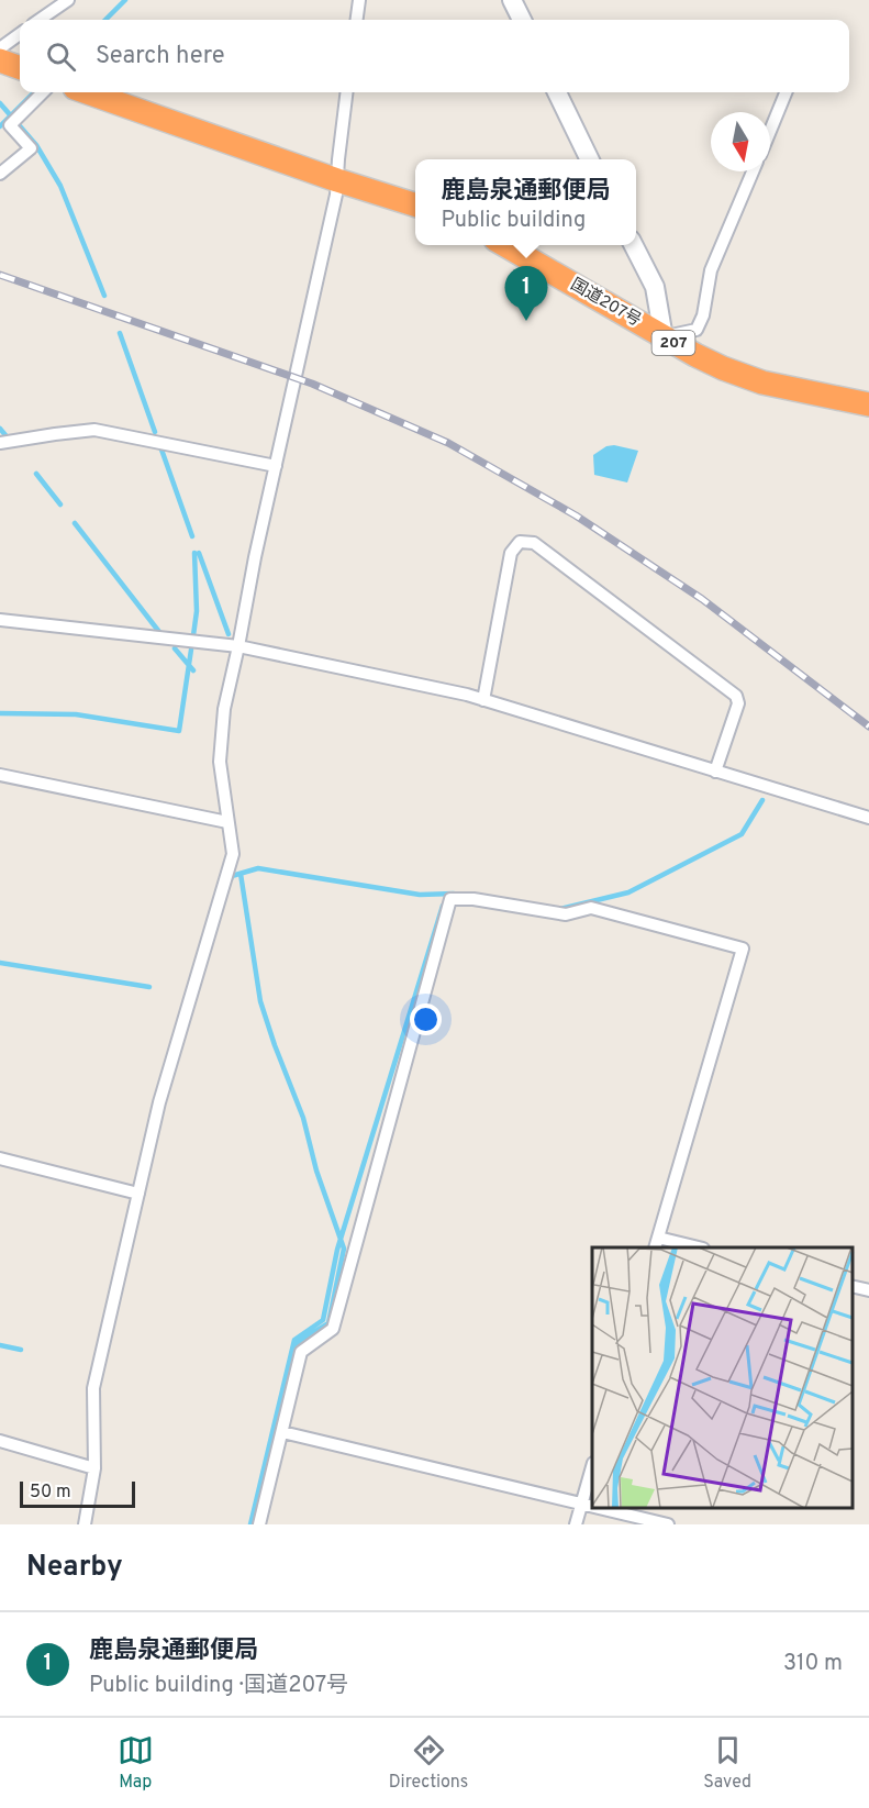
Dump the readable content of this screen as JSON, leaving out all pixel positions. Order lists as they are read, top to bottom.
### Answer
{
  "streets": {
    "highway": ["国道207号", "207"]
  },
  "scale_bar": "50 m",
  "north": "bottom",
  "page": {
    "search": "Search here",
    "popup": ["鹿島泉通郵便局", "Public building"],
    "pins": "1",
    "scale": "50 m",
    "heading": "Nearby",
    "list": [
      {
        "mark": "1",
        "name": "鹿島泉通郵便局",
        "note": "Public building · 国道207号",
        "value": "310 m"
      }
    ],
    "nav": ["Map", "Directions", "Saved"]
  }
}
